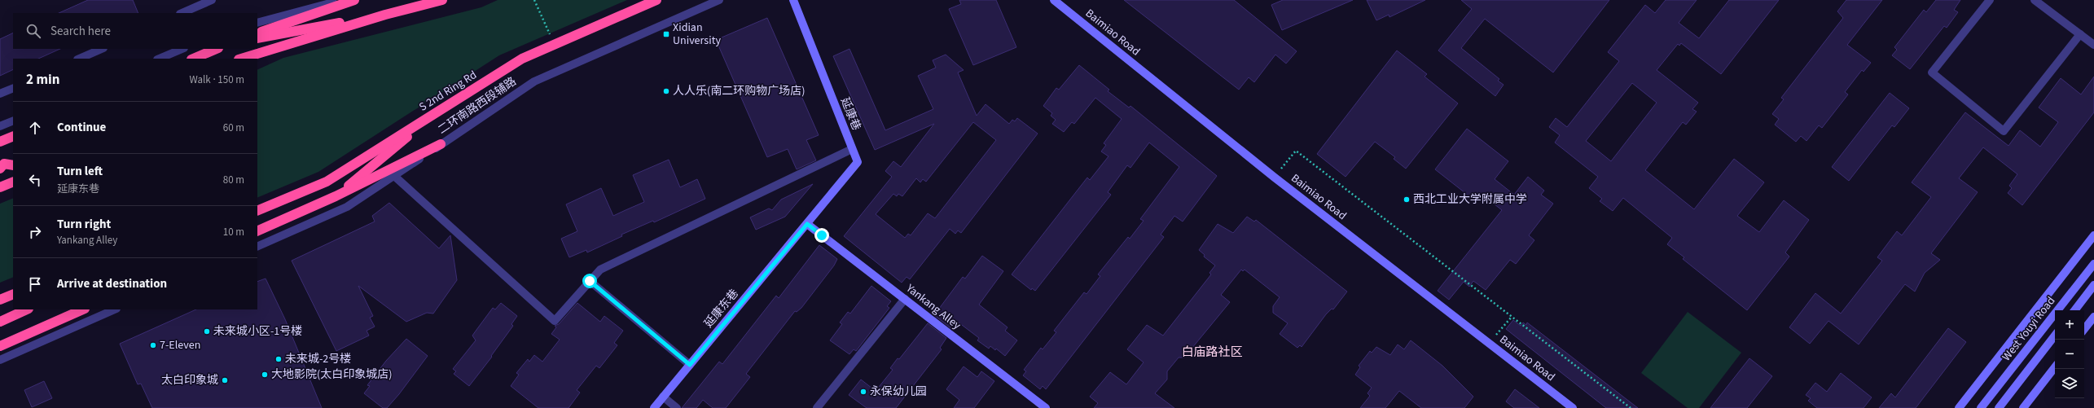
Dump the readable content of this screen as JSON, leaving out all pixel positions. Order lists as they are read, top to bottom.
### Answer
{
  "streets": {
    "highway": ["S 2nd Ring Rd"],
    "street": [
      "Baimiao Road",
      "二环南路西段辅路",
      "延康巷",
      "Yankang Alley",
      "延康东巷",
      "West Youyi Road"
    ]
  },
  "crossings": [
    ["延康巷", "Yankang Alley"],
    ["延康巷", "延康东巷"],
    ["Yankang Alley", "延康东巷"]
  ],
  "districts": ["白庙路社区"],
  "places": {
    "transit": ["Xidian University"],
    "other": [
      "人人乐(南二环购物广场店)",
      "西北工业大学附属中学",
      "未来城小区-1号楼",
      "7-Eleven",
      "未来城-2号楼",
      "大地影院(太白印象城店)",
      "太白印象城",
      "永保幼儿园"
    ]
  },
  "page": {
    "search": "Search here",
    "heading": ["2 min", "Walk · 150 m"],
    "list": [
      ["Continue", "60 m"],
      ["Turn left", "延康东巷", "80 m"],
      ["Turn right", "Yankang Alley", "10 m"],
      "Arrive at destination"
    ],
    "map_buttons": ["+", "−"]
  }
}
